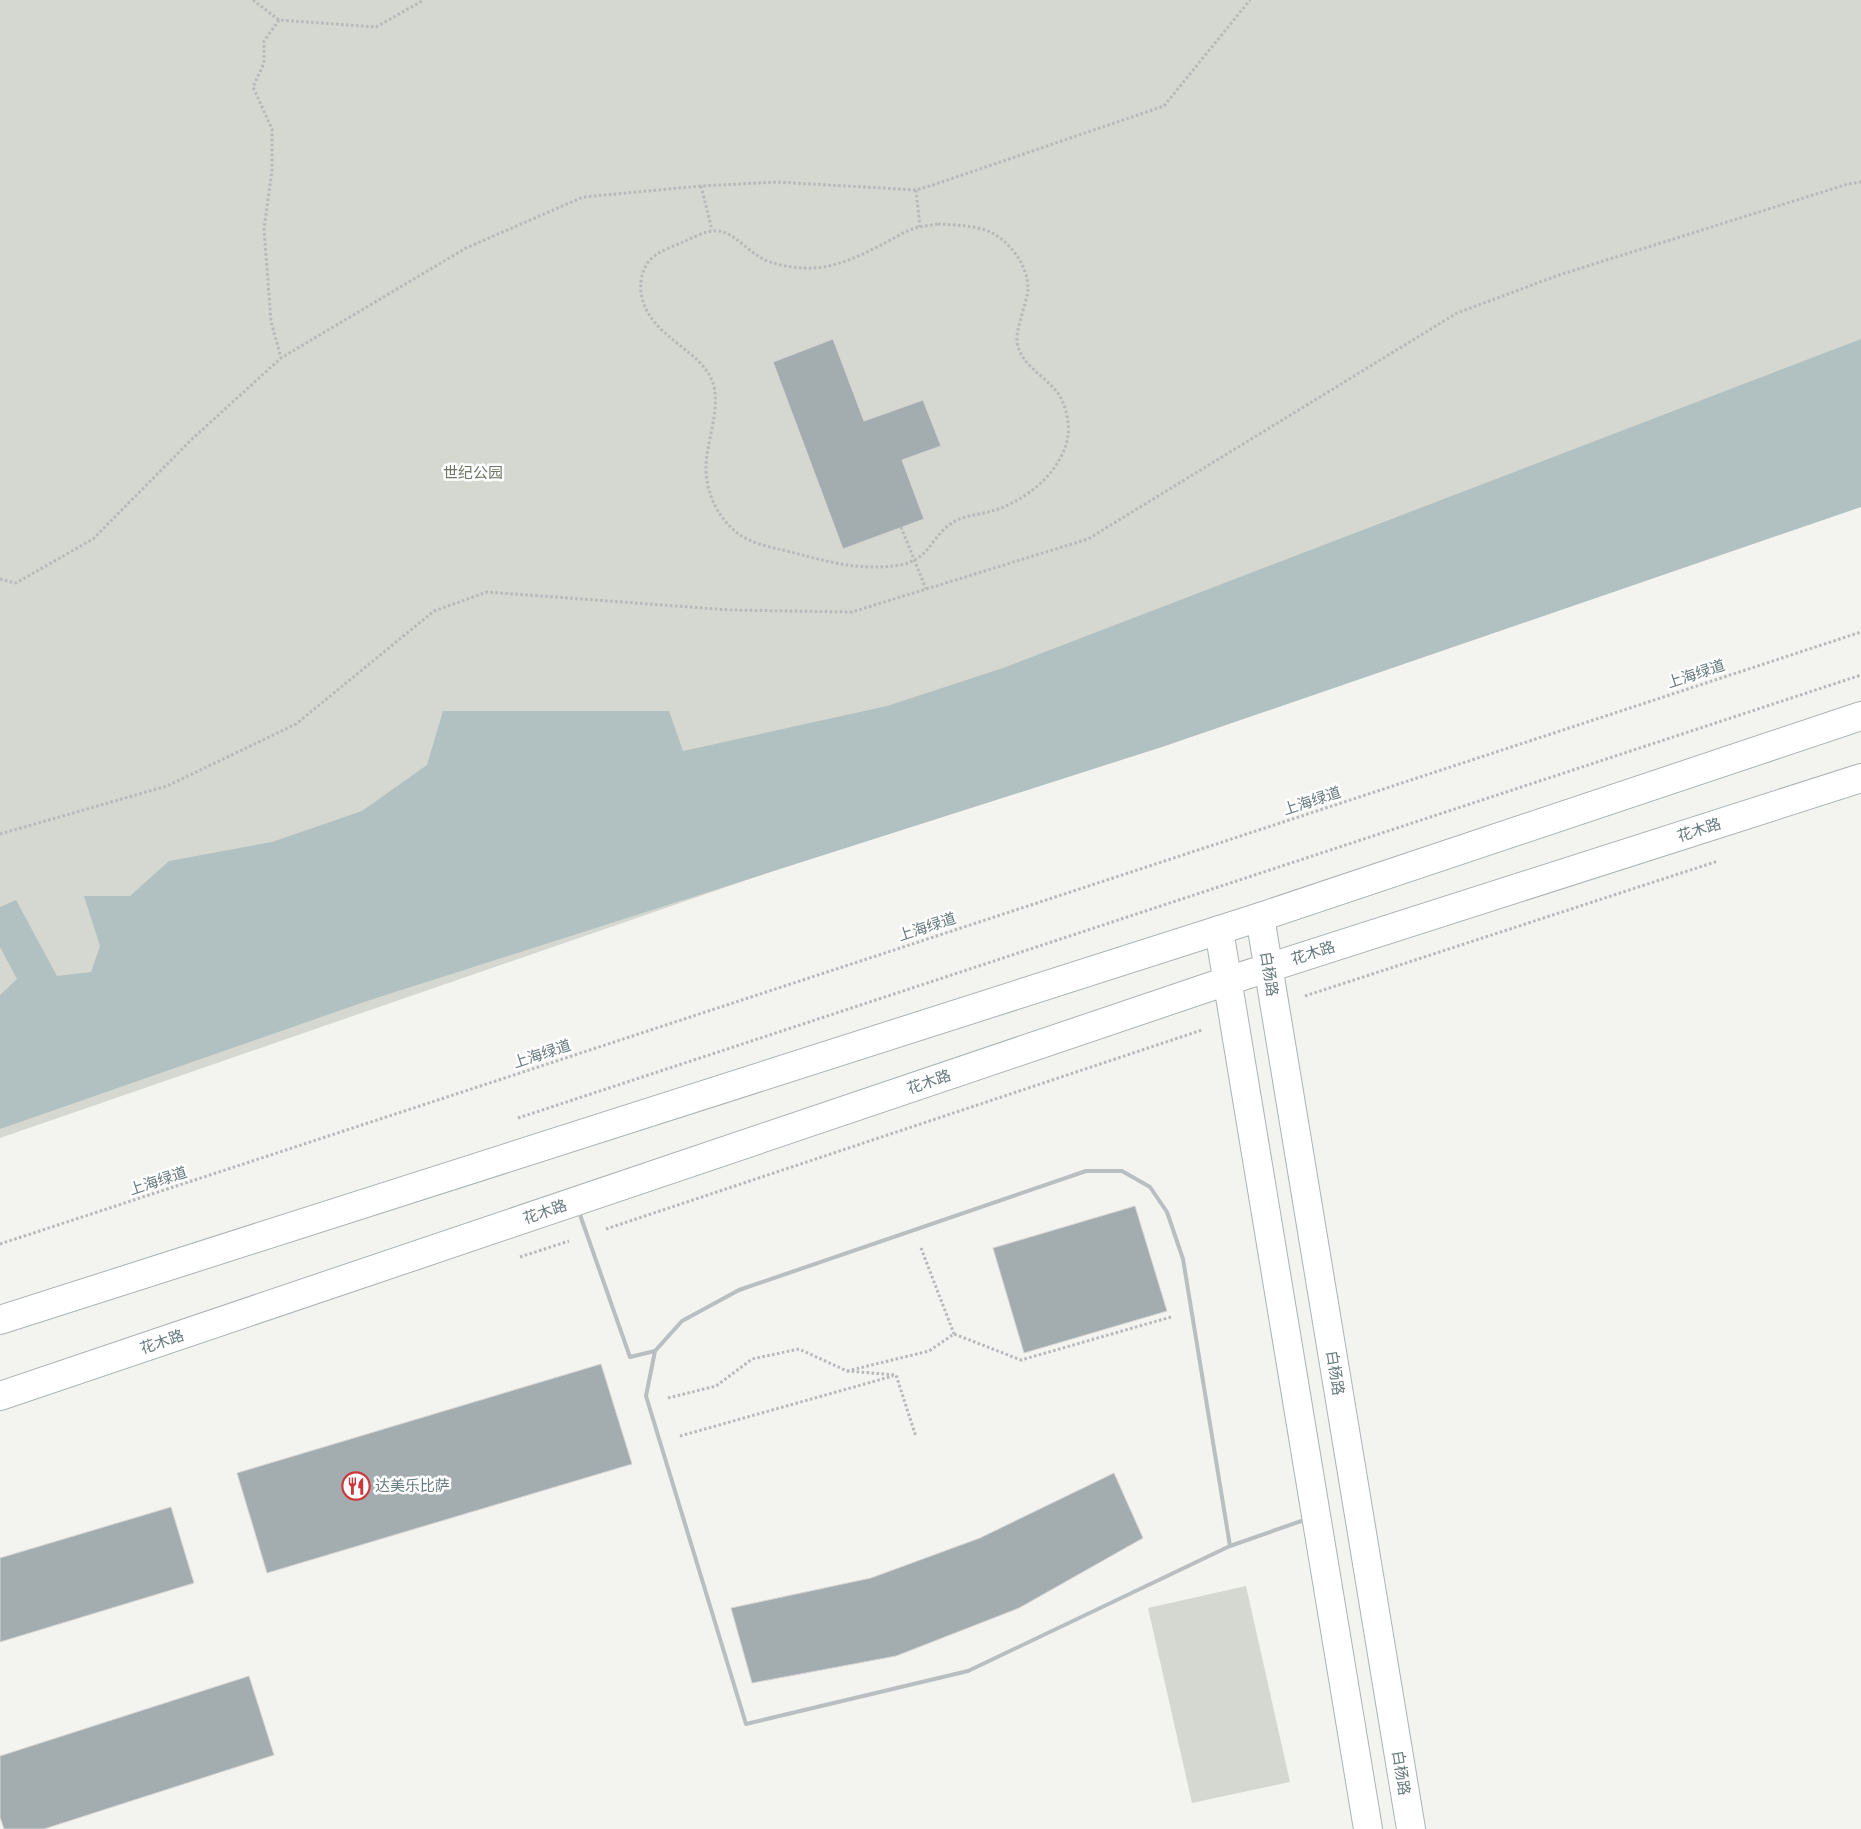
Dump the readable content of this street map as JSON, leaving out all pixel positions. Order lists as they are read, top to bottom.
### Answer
{
  "streets": {
    "main road": ["花木路", "白杨路"],
    "path": ["上海绿道"]
  },
  "crossings": [
    ["花木路", "白杨路"]
  ],
  "parks": ["世纪公园"],
  "places": {
    "restaurant": ["达美乐比萨"]
  }
}
